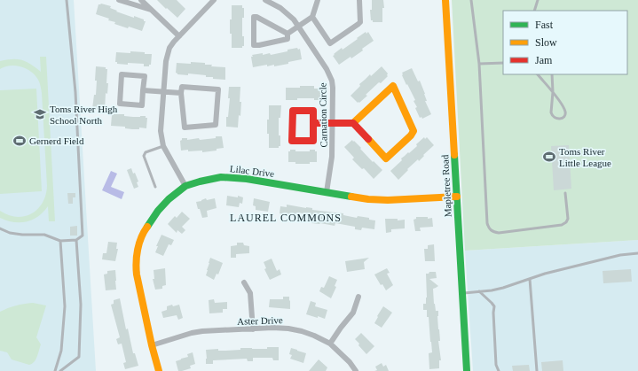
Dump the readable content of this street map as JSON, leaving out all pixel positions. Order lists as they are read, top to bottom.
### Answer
{
  "streets": {
    "street": [
      "Carnation Circle",
      "Lilac Drive",
      "Mapletree Road",
      "Aster Drive"
    ]
  },
  "crossings": [
    ["Carnation Circle", "Lilac Drive"],
    ["Lilac Drive", "Mapletree Road"],
    ["Lilac Drive", "Aster Drive"]
  ],
  "districts": ["LAUREL COMMONS"],
  "places": {
    "school or university": ["Toms River High School North"],
    "sports": ["Gernerd Field", "Toms River Little League"]
  },
  "legend": ["Fast", "Slow", "Jam"]
}
